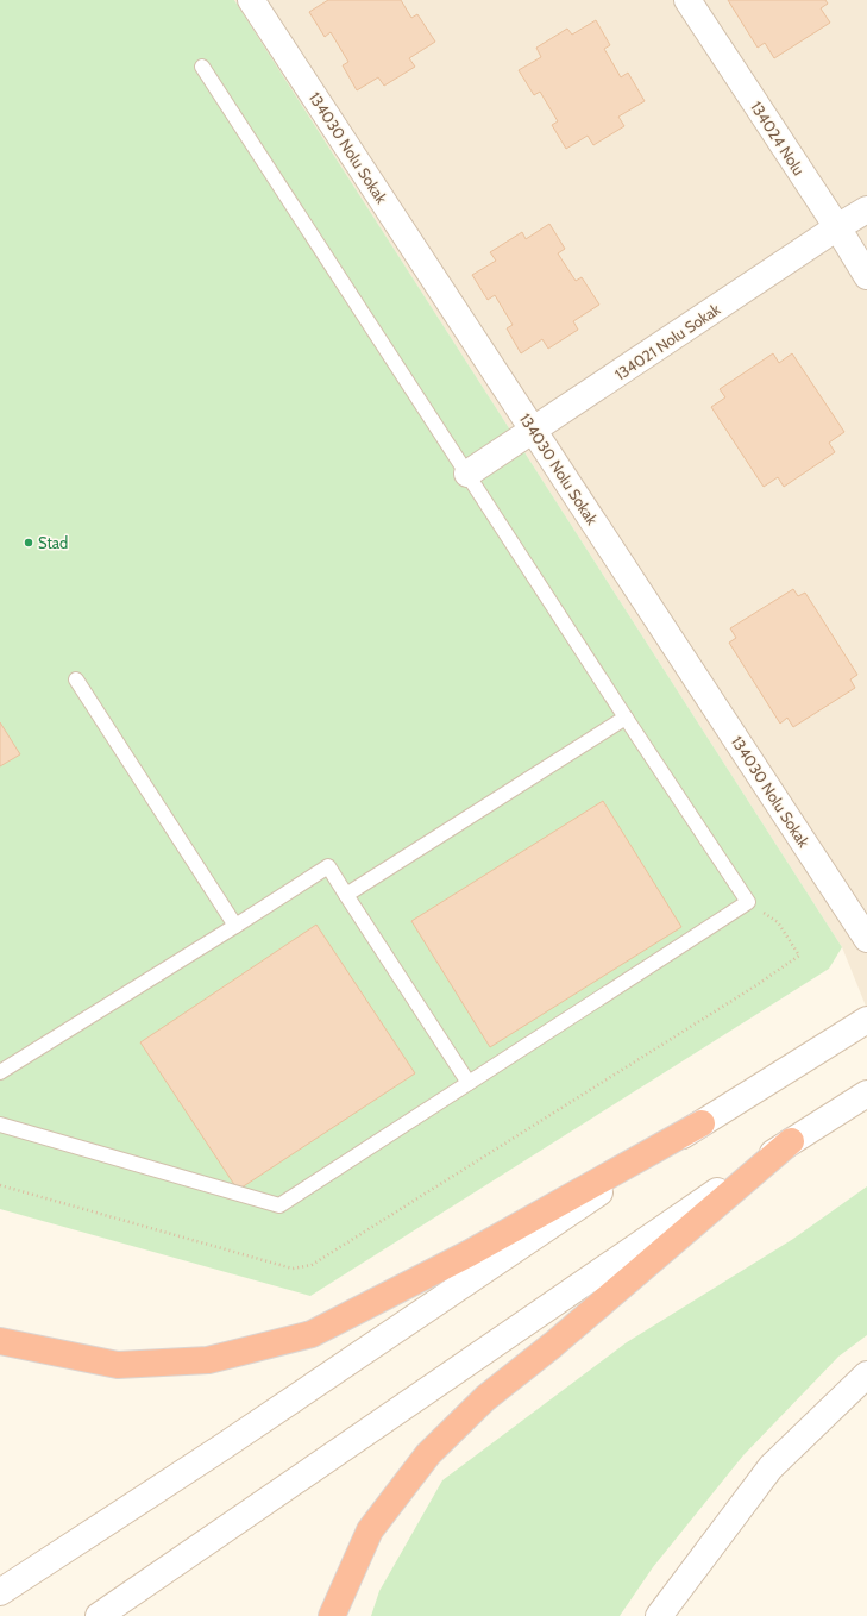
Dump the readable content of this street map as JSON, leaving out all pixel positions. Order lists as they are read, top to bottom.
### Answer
{
  "streets": {
    "street": ["134024 Nolu", "134030 Nolu Sokak", "134021 Nolu Sokak"]
  },
  "crossings": [
    ["134024 Nolu", "134021 Nolu Sokak"],
    ["134030 Nolu Sokak", "134021 Nolu Sokak"]
  ],
  "places": ["Stad"]
}
